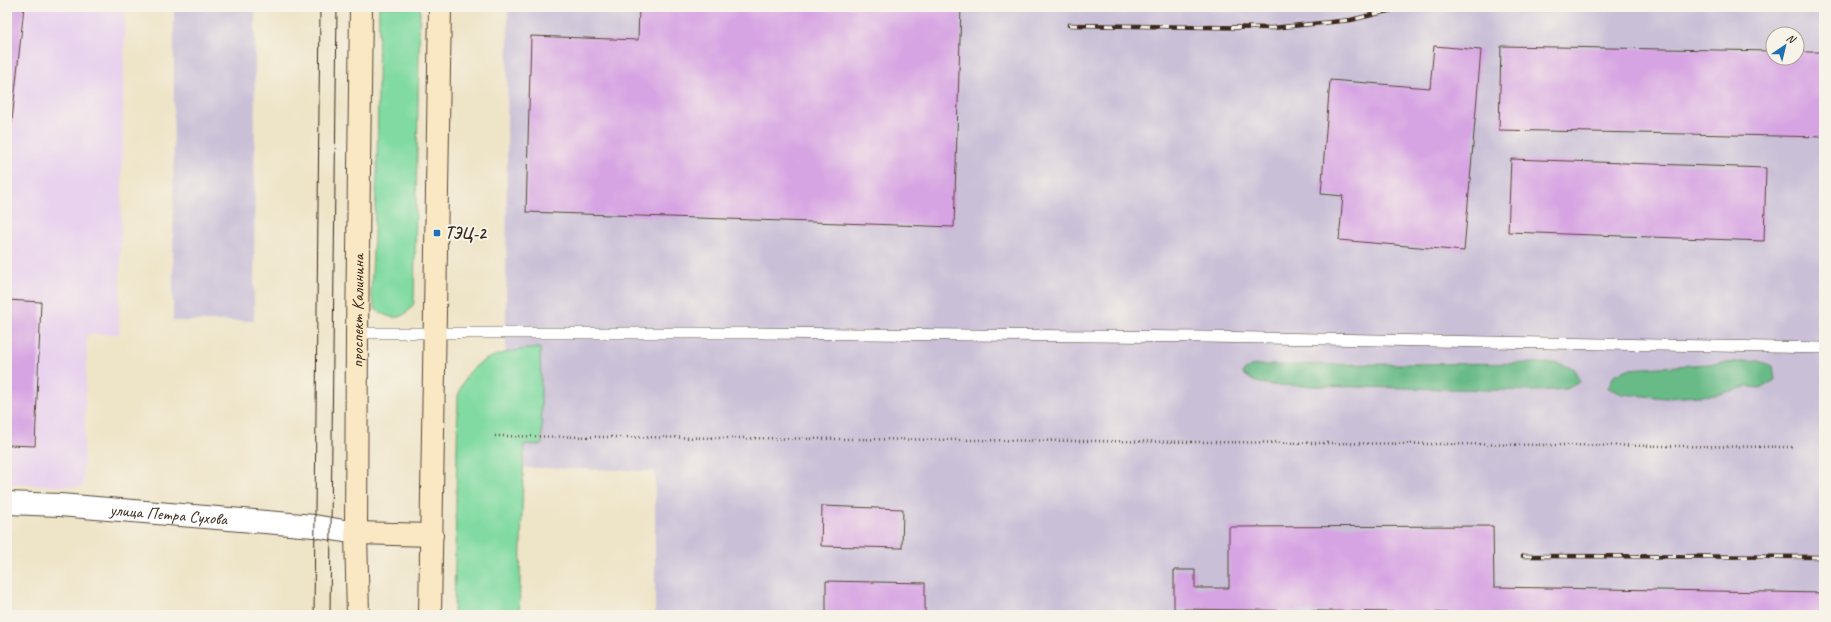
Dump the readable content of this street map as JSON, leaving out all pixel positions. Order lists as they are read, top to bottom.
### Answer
{
  "streets": {
    "main road": ["проспект Калинина"],
    "street": ["улица Петра Сухова"]
  },
  "crossings": [
    ["проспект Калинина", "улица Петра Сухова"]
  ],
  "places": {
    "transit": ["ТЭЦ-2"]
  },
  "north": "top right"
}
